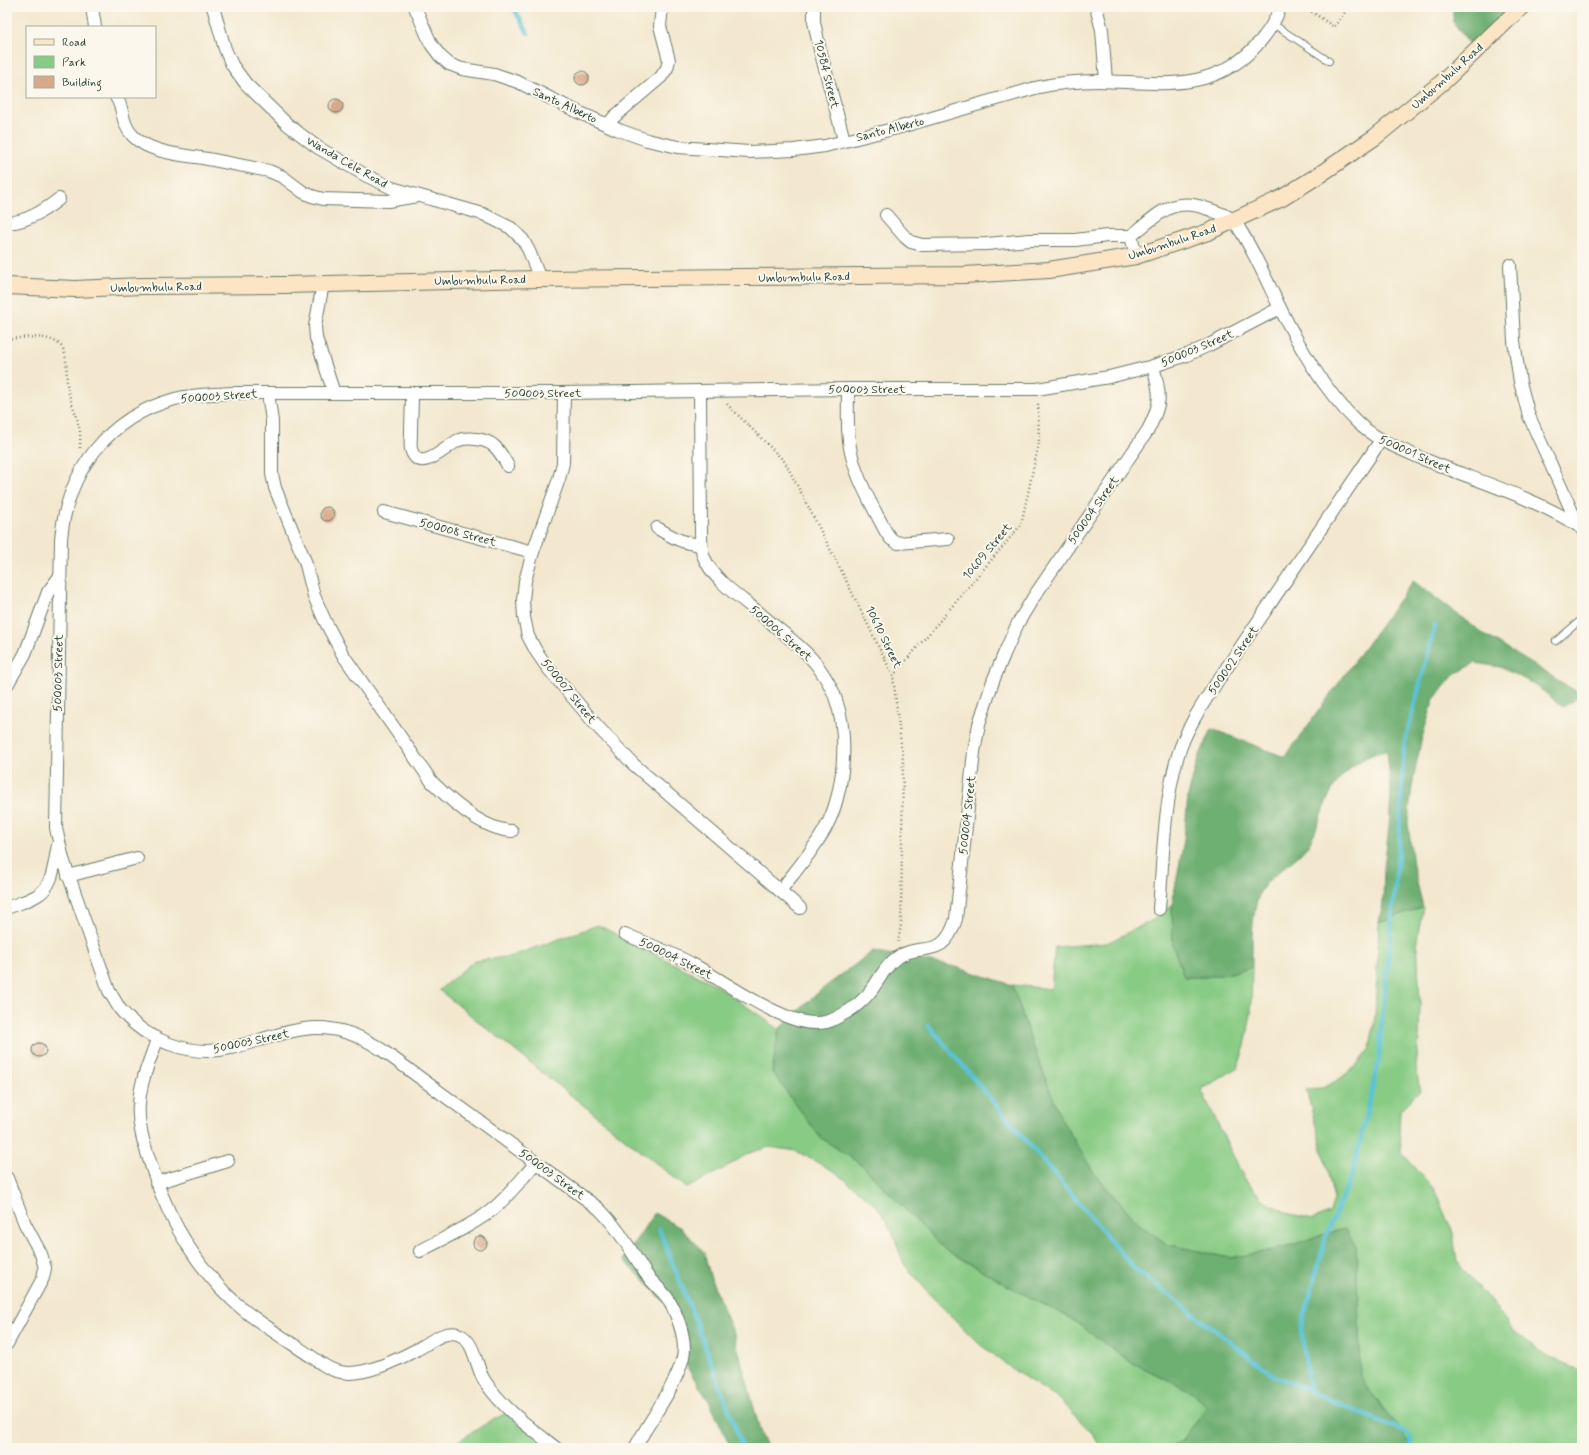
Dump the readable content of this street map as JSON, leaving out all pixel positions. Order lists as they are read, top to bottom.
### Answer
{
  "streets": {
    "main road": ["Umbumbulu Road"],
    "street": [
      "10584 Street",
      "Santo Alberto",
      "Wanda Cele Road",
      "500003 Street",
      "500001 Street",
      "500004 Street",
      "500008 Street",
      "500006 Street",
      "500002 Street",
      "500007 Street"
    ],
    "path": ["10609 Street", "10610 Street"]
  },
  "crossings": [
    ["10584 Street", "Santo Alberto"],
    ["Umbumbulu Road", "Wanda Cele Road"],
    ["Umbumbulu Road", "500001 Street"],
    ["500003 Street", "500001 Street"],
    ["500003 Street", "500004 Street"],
    ["500003 Street", "10609 Street"],
    ["500003 Street", "500006 Street"],
    ["500003 Street", "10610 Street"],
    ["500003 Street", "500007 Street"],
    ["500001 Street", "500002 Street"],
    ["500004 Street", "10610 Street"],
    ["500008 Street", "500007 Street"],
    ["10609 Street", "10610 Street"],
    ["500006 Street", "500007 Street"]
  ],
  "legend": ["Road", "Park", "Building"]
}
